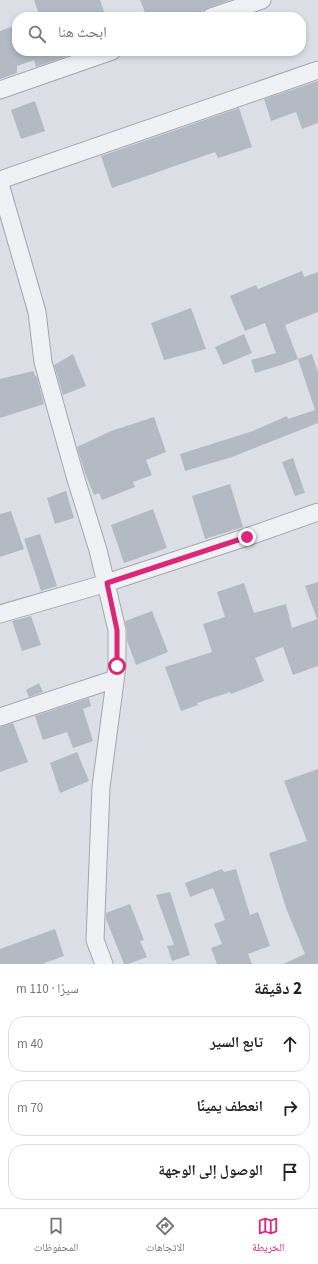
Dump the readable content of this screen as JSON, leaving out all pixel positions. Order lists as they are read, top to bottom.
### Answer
{
  "page": {
    "search": "ابحث هنا",
    "heading": ["2 دقيقة", "سيرًا · 110 m"],
    "list": [
      ["تابع السير", "40 m"],
      ["انعطف يمينًا", "70 m"],
      "الوصول إلى الوجهة"
    ],
    "nav": ["الخريطة", "الاتجاهات", "المحفوظات"]
  }
}
